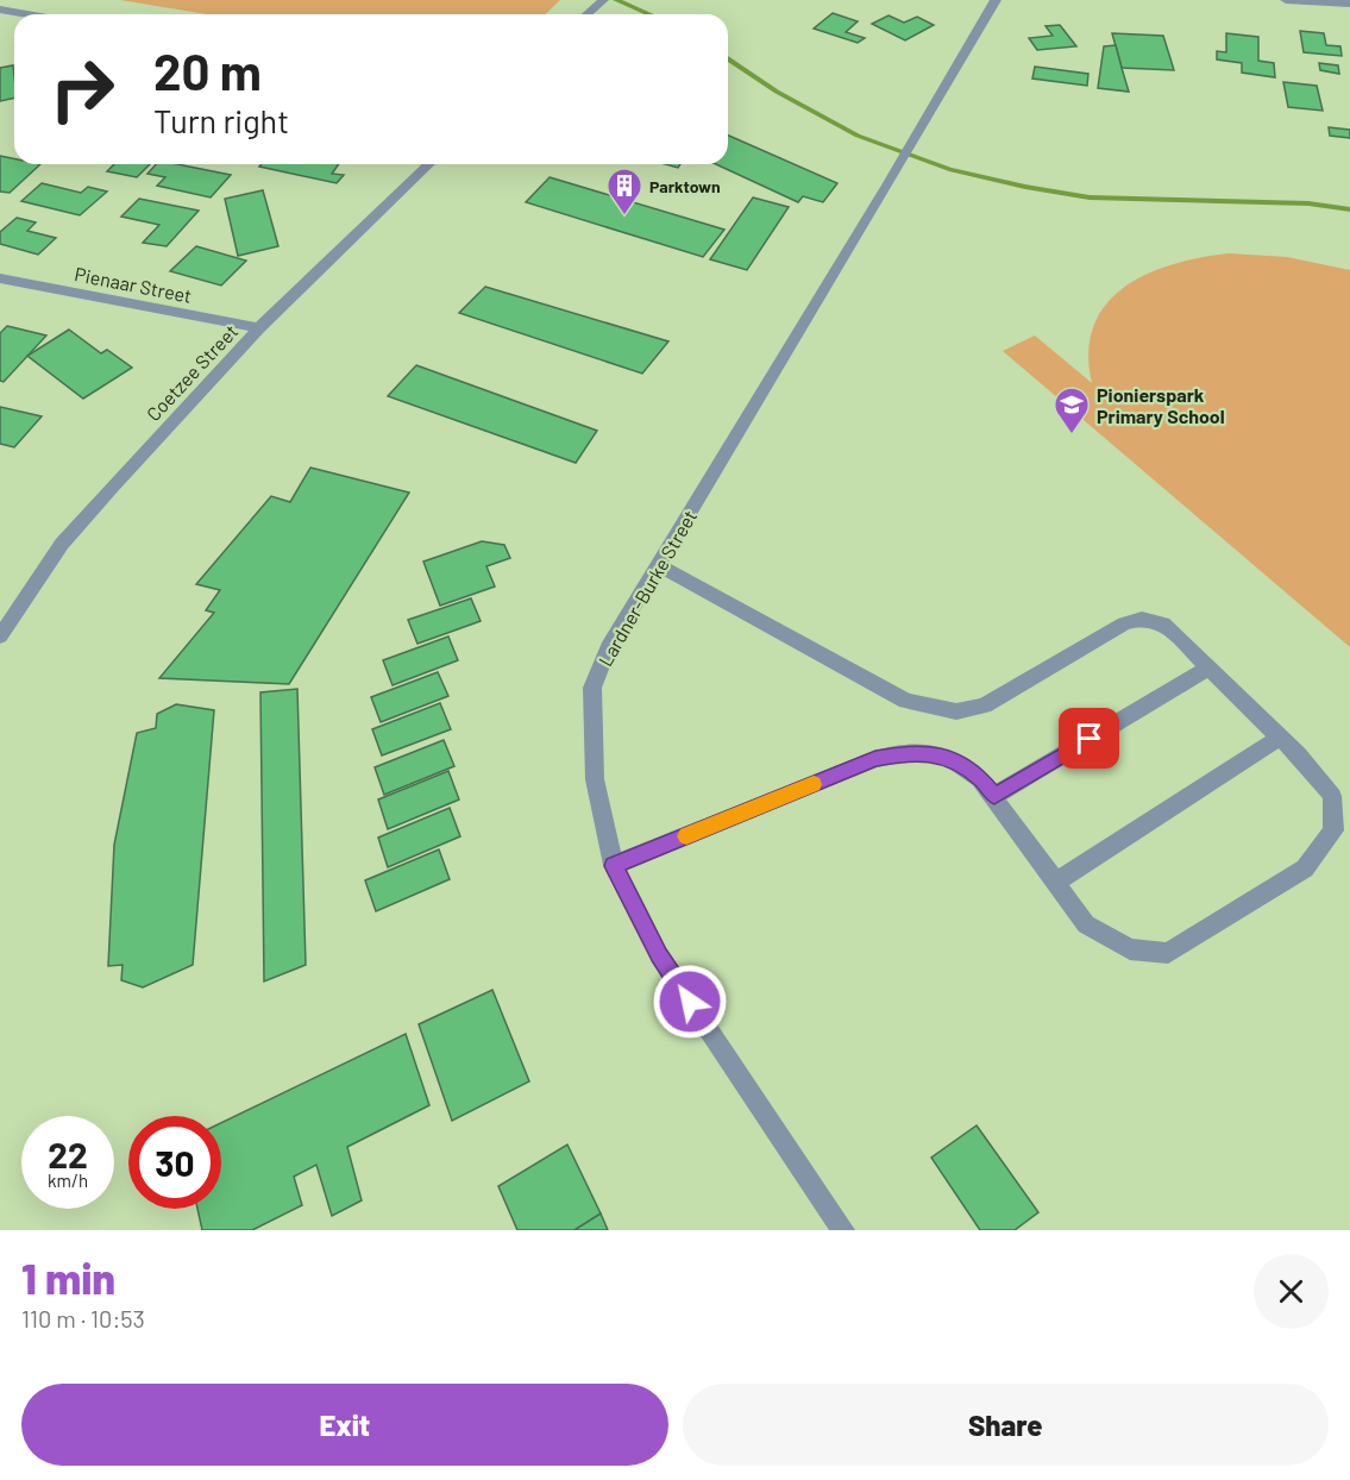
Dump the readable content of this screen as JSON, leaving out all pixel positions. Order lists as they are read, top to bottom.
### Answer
{
  "streets": {
    "street": ["Pienaar Street", "Coetzee Street", "Lardner-Burke Street"]
  },
  "crossings": [
    ["Pienaar Street", "Coetzee Street"]
  ],
  "places": {
    "building": ["Parktown"],
    "school or university": ["Pionierspark Primary School"]
  },
  "page": {
    "turn": ["20 m", "Turn right"],
    "speed": "22 km/h",
    "limit": "30",
    "heading": ["1 min", "110 m · 10:53"],
    "buttons": ["Exit", "Share"]
  }
}
